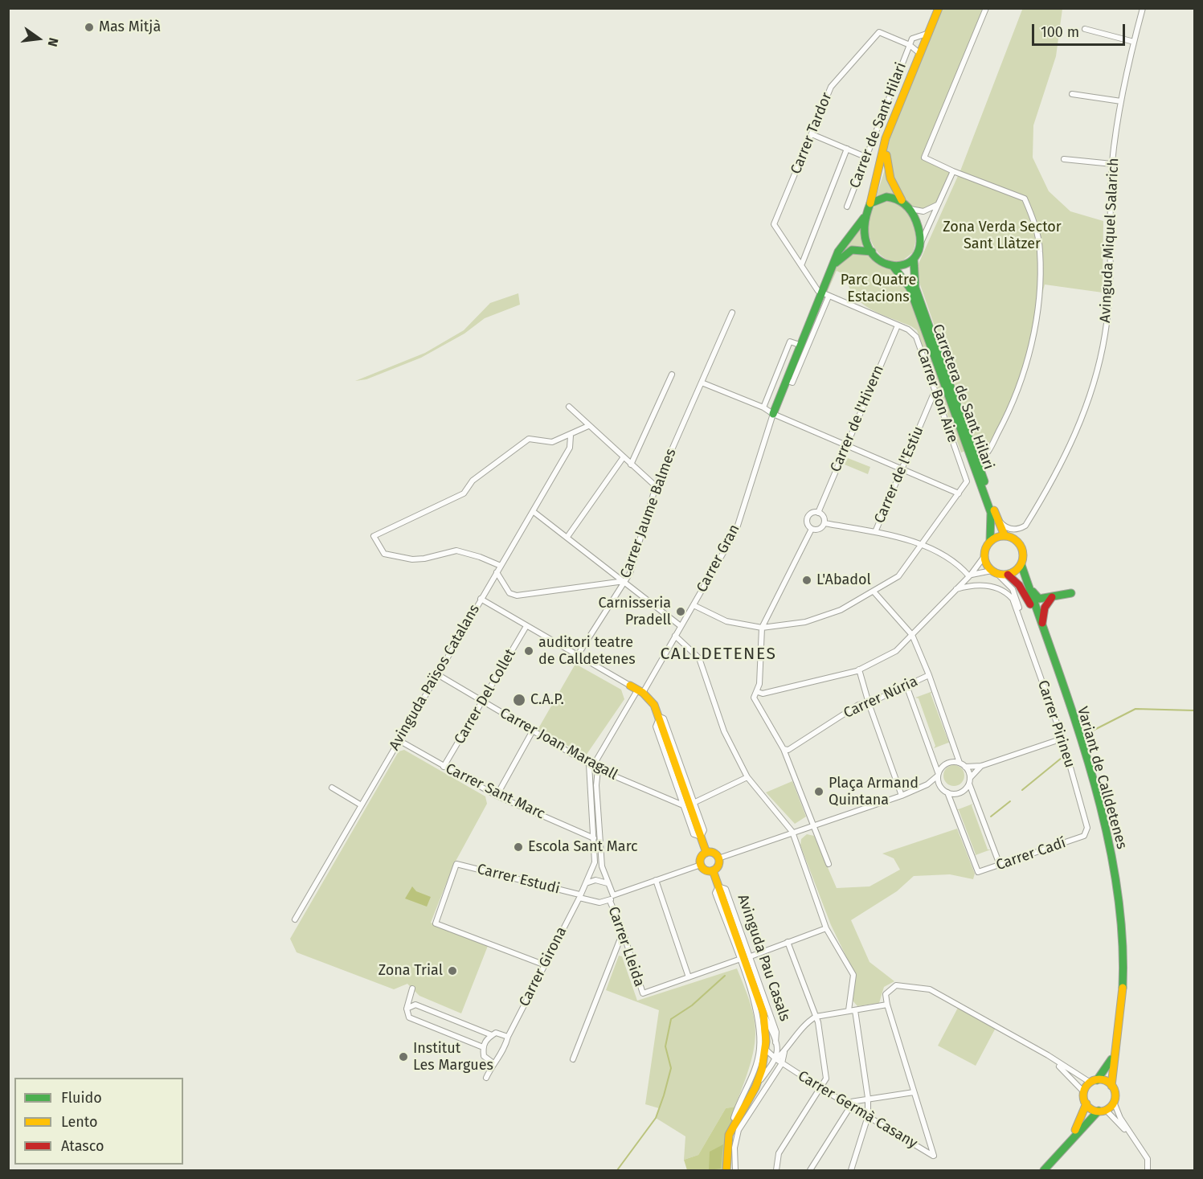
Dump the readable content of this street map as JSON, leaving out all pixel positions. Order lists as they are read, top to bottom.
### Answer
{
  "streets": {
    "street": [
      "Carrer de Sant Hilari",
      "Carrer Tardor",
      "Avinguda Miquel Salarich",
      "Carrer Bon Aire",
      "Carretera de Sant Hilari",
      "Carrer de l'Hivern",
      "Carrer de l'Estiu",
      "Carrer Jaume Balmes",
      "Carrer Gran",
      "Avinguda Països Catalans",
      "Carrer Del Collet",
      "Carrer Núria",
      "Carrer Pirineu",
      "Carrer Joan Maragall",
      "Variant de Calldetenes",
      "Carrer Sant Marc",
      "Carrer Cadí",
      "Carrer Estudi",
      "Carrer Lleida",
      "Avinguda Pau Casals",
      "Carrer Girona",
      "Carrer Germà Casany"
    ]
  },
  "crossings": [
    ["Carrer de Sant Hilari", "Carrer Tardor"],
    ["Avinguda Miquel Salarich", "Carretera de Sant Hilari"],
    ["Carrer Bon Aire", "Carrer de l'Hivern"],
    ["Carrer Bon Aire", "Carrer de l'Estiu"],
    ["Carrer Bon Aire", "Carrer Gran"],
    ["Carretera de Sant Hilari", "Carrer Pirineu"],
    ["Carretera de Sant Hilari", "Variant de Calldetenes"],
    ["Carrer Gran", "Carrer Joan Maragall"],
    ["Carrer Gran", "Carrer Lleida"],
    ["Avinguda Països Catalans", "Carrer Joan Maragall"],
    ["Avinguda Països Catalans", "Carrer Sant Marc"],
    ["Carrer Del Collet", "Carrer Joan Maragall"],
    ["Carrer Del Collet", "Carrer Sant Marc"],
    ["Carrer Pirineu", "Variant de Calldetenes"],
    ["Carrer Pirineu", "Carrer Cadí"],
    ["Carrer Joan Maragall", "Carrer Lleida"],
    ["Carrer Estudi", "Carrer Lleida"],
    ["Carrer Estudi", "Carrer Girona"],
    ["Carrer Lleida", "Carrer Girona"]
  ],
  "districts": ["CALLDETENES"],
  "parks": ["Zona Verda Sector Sant Llàtzer", "Parc Quatre Estacions"],
  "places": [
    "Mas Mitjà",
    "L'Abadol",
    "Carnisseria Pradell",
    "auditori teatre de Calldetenes",
    "C.A.P.",
    "Plaça Armand Quintana",
    "Escola Sant Marc",
    "Zona Trial",
    "Institut Les Margues"
  ],
  "legend": ["Fluido", "Lento", "Atasco"],
  "scale_bar": "100 m",
  "north": "right"
}
